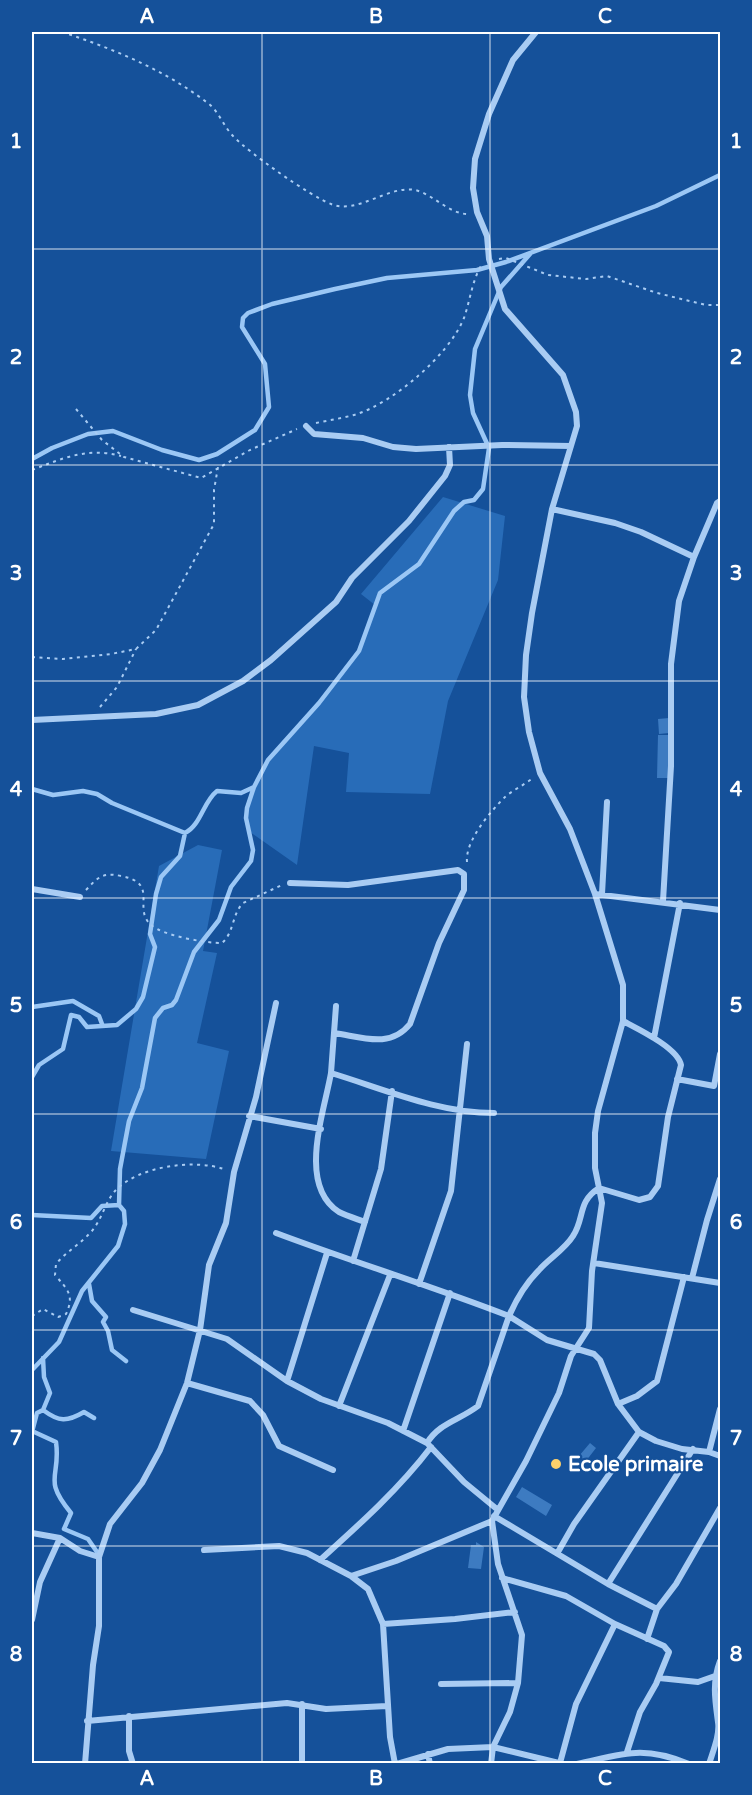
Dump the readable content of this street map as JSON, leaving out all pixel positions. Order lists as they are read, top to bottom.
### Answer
{
  "places": ["Ecole primaire"],
  "grid": {
    "columns": ["A", "B", "C"],
    "rows": [
      "1",
      "2",
      "3",
      "4",
      "5",
      "6",
      "7",
      "8"
    ]
  }
}
